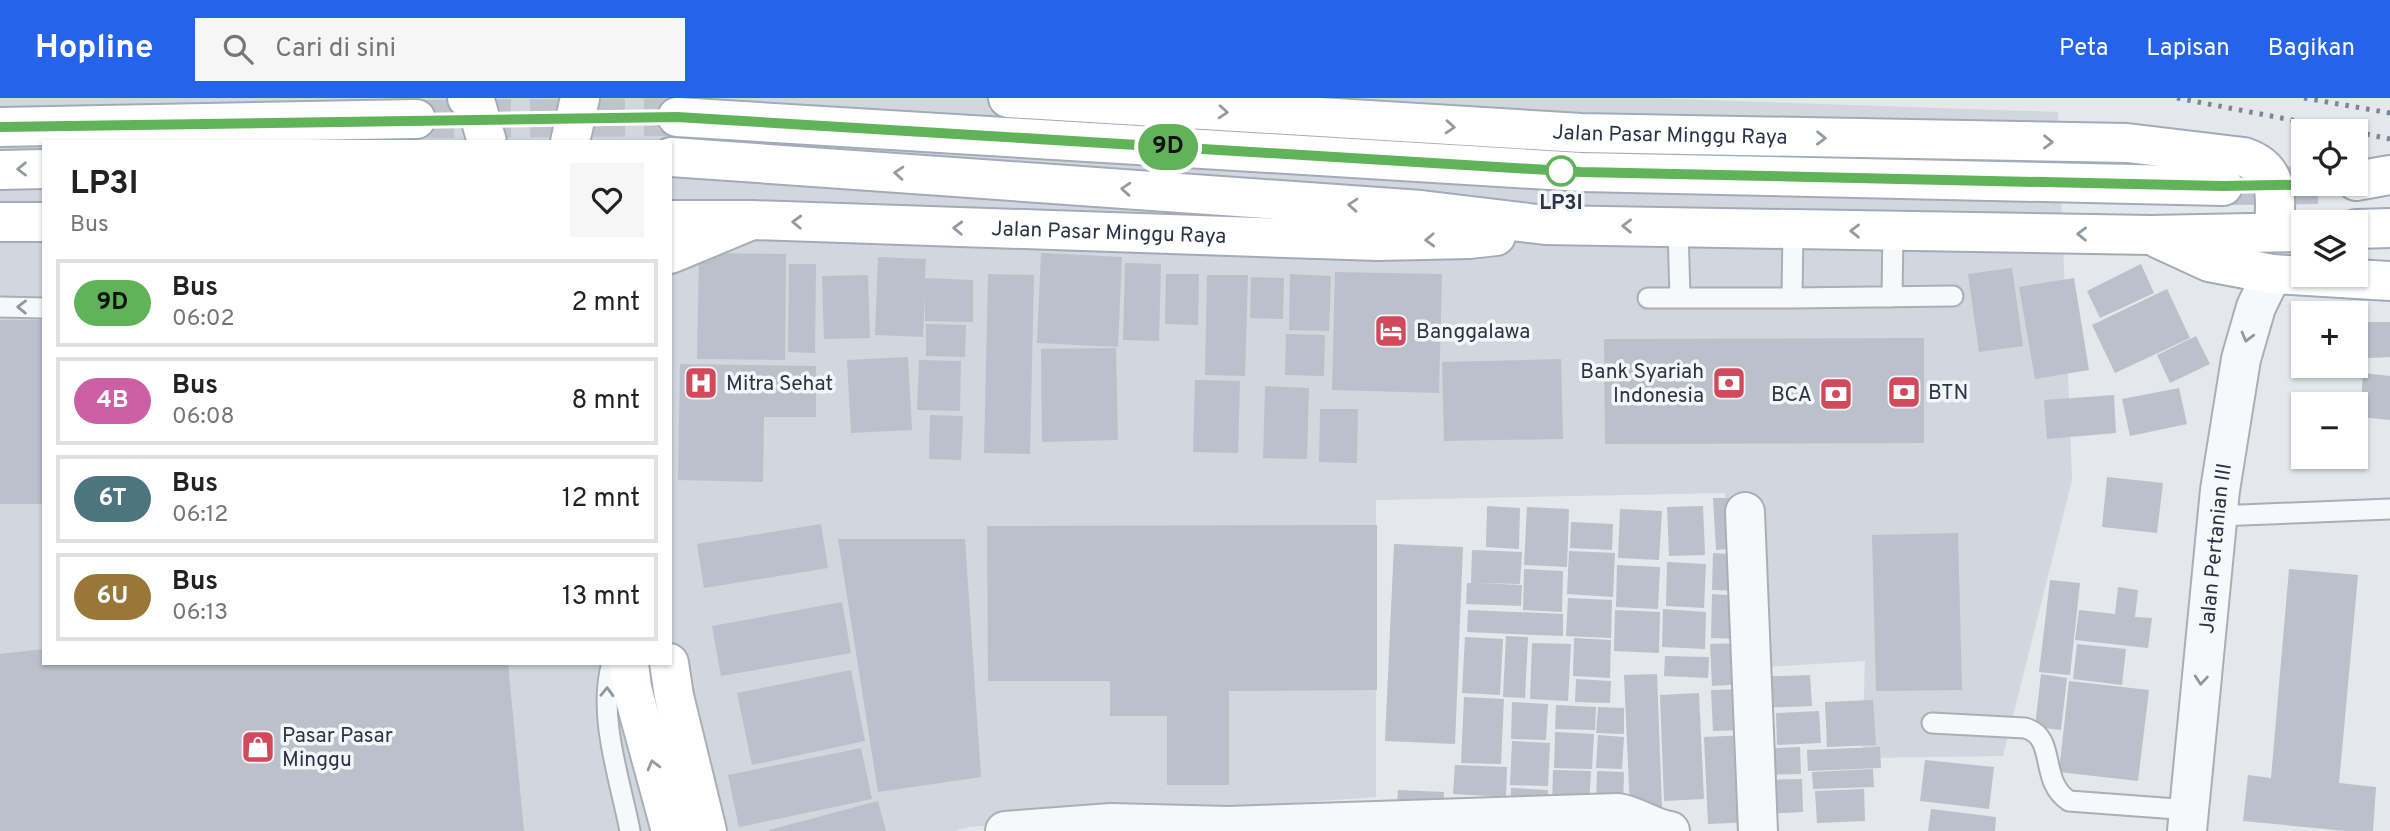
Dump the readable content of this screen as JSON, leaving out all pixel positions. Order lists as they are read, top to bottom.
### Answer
{
  "streets": {
    "main road": ["Jalan Pasar Minggu Raya"],
    "street": ["Jalan Pertanian III"]
  },
  "crossings": [
    ["Jalan Pasar Minggu Raya", "Jalan Pertanian III"]
  ],
  "one_way": ["Jalan Pertanian III"],
  "places": {
    "other": ["LP3I"],
    "hotel": ["Banggalawa"],
    "hospital": ["Mitra Sehat"],
    "bank": ["Bank Syariah Indonesia", "BTN", "BCA"],
    "shop": ["Pasar Pasar Minggu"]
  },
  "lines": ["bus line 9D"],
  "page": {
    "header": "Hopline",
    "search": "Cari di sini",
    "nav": ["Peta", "Lapisan", "Bagikan"],
    "on_map": "9D",
    "map_buttons": ["+", "−"],
    "heading": ["LP3I", "Bus"],
    "list": [
      {
        "mark": "9D",
        "name": "Bus",
        "note": "06:02",
        "value": "2 mnt"
      },
      {
        "mark": "4B",
        "name": "Bus",
        "note": "06:08",
        "value": "8 mnt"
      },
      {
        "mark": "6T",
        "name": "Bus",
        "note": "06:12",
        "value": "12 mnt"
      },
      {
        "mark": "6U",
        "name": "Bus",
        "note": "06:13",
        "value": "13 mnt"
      }
    ]
  }
}
